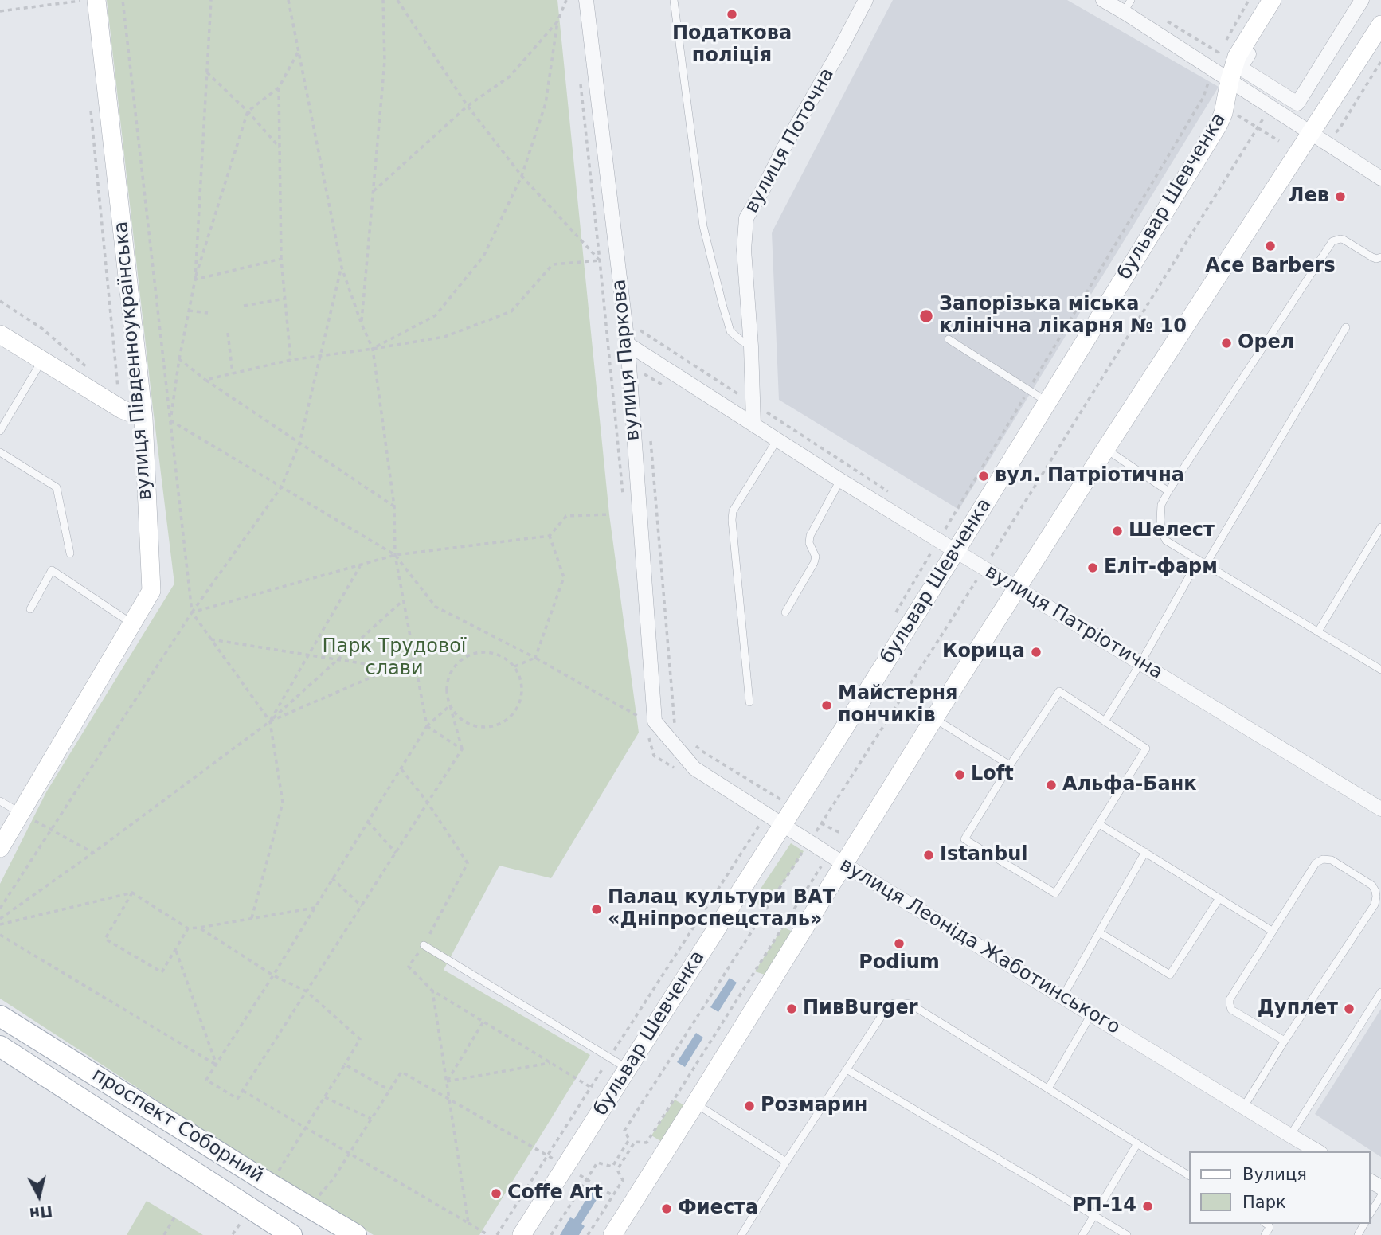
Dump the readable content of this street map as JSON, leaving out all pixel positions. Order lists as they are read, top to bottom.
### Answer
{
  "streets": {
    "main road": ["проспект Соборний"],
    "street": [
      "вулиця Поточна",
      "бульвар Шевченка",
      "вулиця Паркова",
      "вулиця Південноукраїнська",
      "вулиця Патріотична",
      "вулиця Леоніда Жаботинського"
    ]
  },
  "crossings": [
    ["вулиця Поточна", "вулиця Патріотична"],
    ["бульвар Шевченка", "вулиця Патріотична"],
    ["бульвар Шевченка", "вулиця Леоніда Жаботинського"],
    ["вулиця Паркова", "вулиця Патріотична"],
    ["вулиця Паркова", "вулиця Леоніда Жаботинського"]
  ],
  "parks": ["Парк Трудової слави"],
  "places": [
    "Податкова поліція",
    "Лев",
    "Ace Barbers",
    "Запорізька міська клінічна лікарня № 10",
    "Орел",
    "вул. Патріотична",
    "Шелест",
    "Еліт-фарм",
    "Корица",
    "Майстерня пончиків",
    "Loft",
    "Альфа-Банк",
    "Istanbul",
    "Палац культури ВАТ «Дніпроспецсталь»",
    "Podium",
    "ПивBurger",
    "Дуплет",
    "Розмарин",
    "Coffe Art",
    "РП-14",
    "Фиеста"
  ],
  "legend": ["Вулиця", "Парк"],
  "north": "bottom"
}
